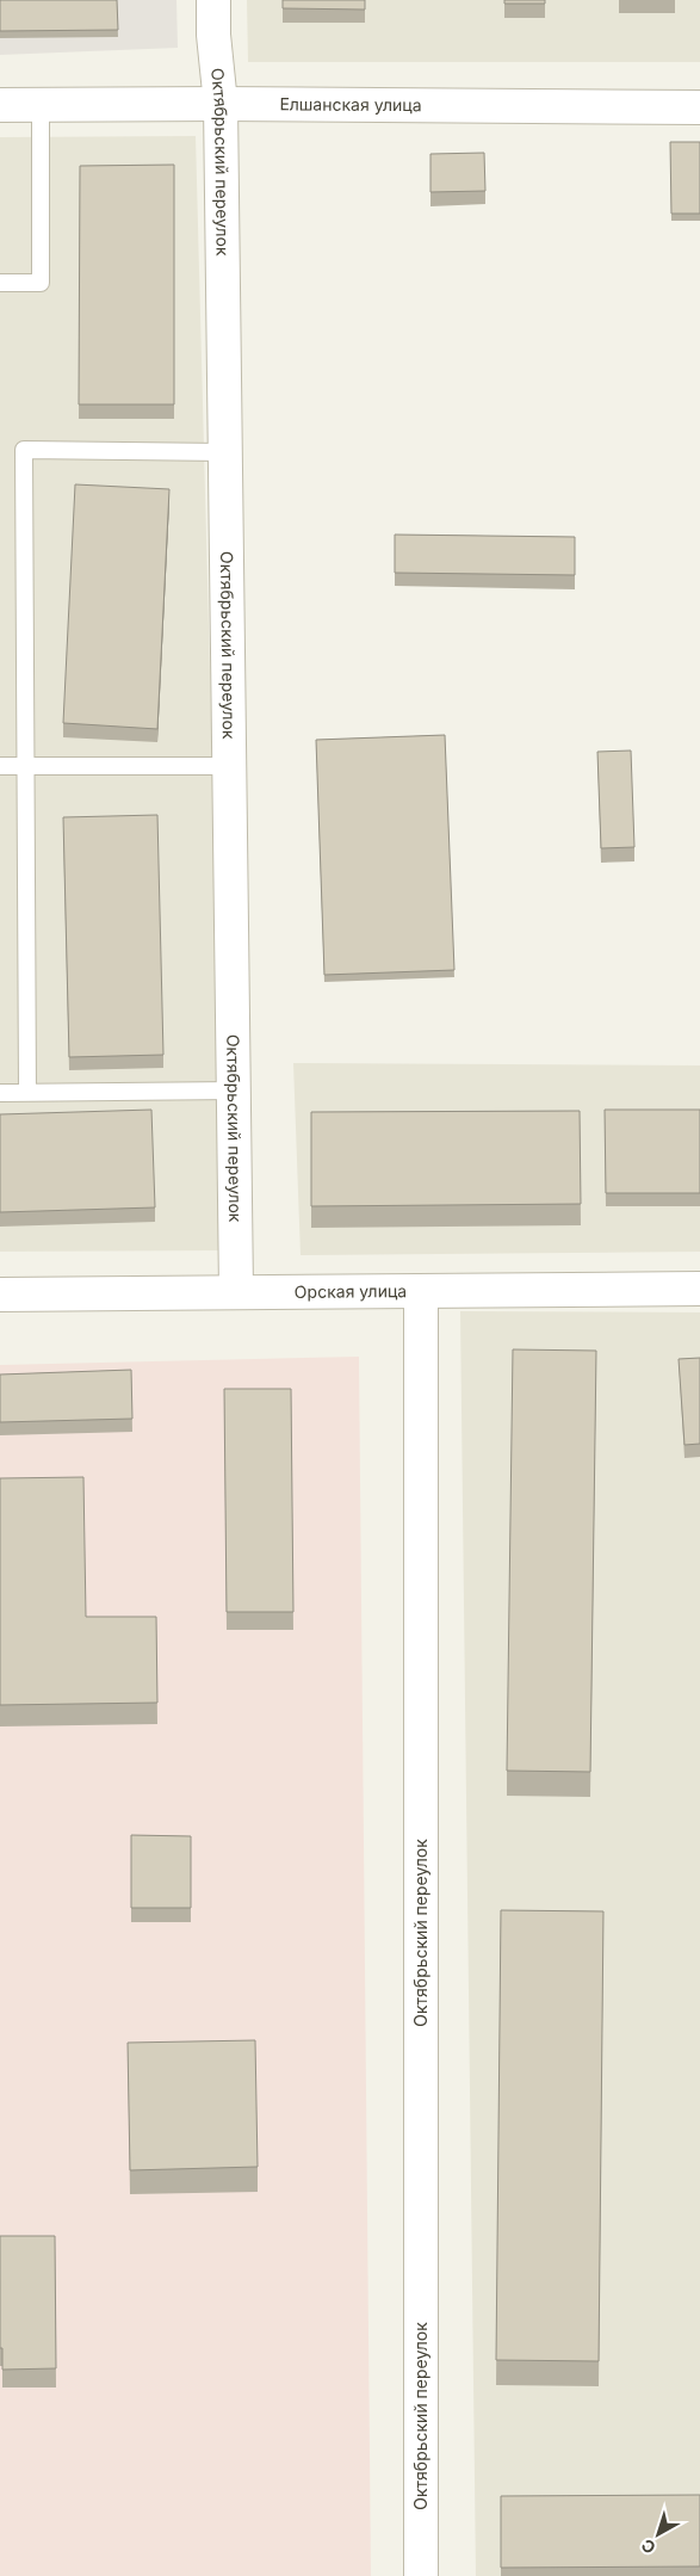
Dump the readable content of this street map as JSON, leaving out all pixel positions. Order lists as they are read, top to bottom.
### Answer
{
  "streets": {
    "street": ["Елшанская улица", "Октябрьский переулок", "Орская улица"]
  },
  "crossings": [
    ["Елшанская улица", "Октябрьский переулок"],
    ["Октябрьский переулок", "Орская улица"]
  ],
  "north": "bottom left"
}
